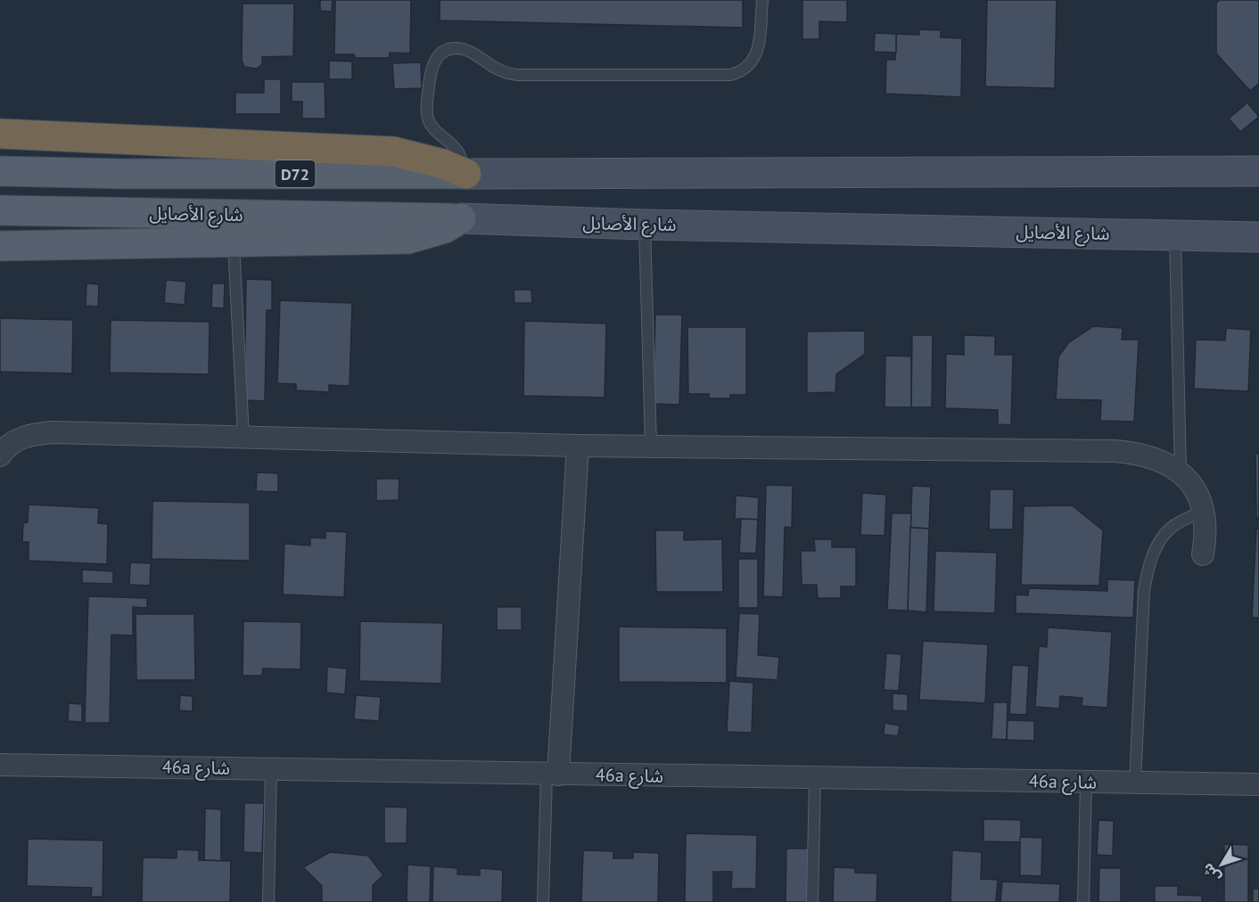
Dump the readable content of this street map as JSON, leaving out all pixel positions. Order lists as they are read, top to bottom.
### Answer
{
  "streets": {
    "main road": ["D72", "شارع الأصايل"],
    "street": ["46a شارع"]
  },
  "north": "bottom left"
}
